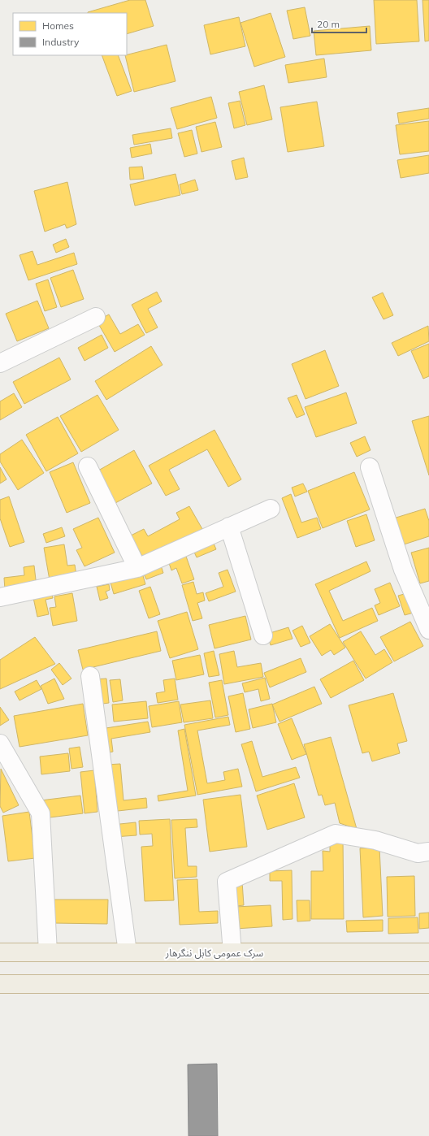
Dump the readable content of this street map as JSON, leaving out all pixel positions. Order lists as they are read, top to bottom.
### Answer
{
  "streets": {
    "highway": ["سرک عمومی کابل ننگرهار"]
  },
  "legend": ["Homes", "Industry"],
  "scale_bar": "20 m"
}
